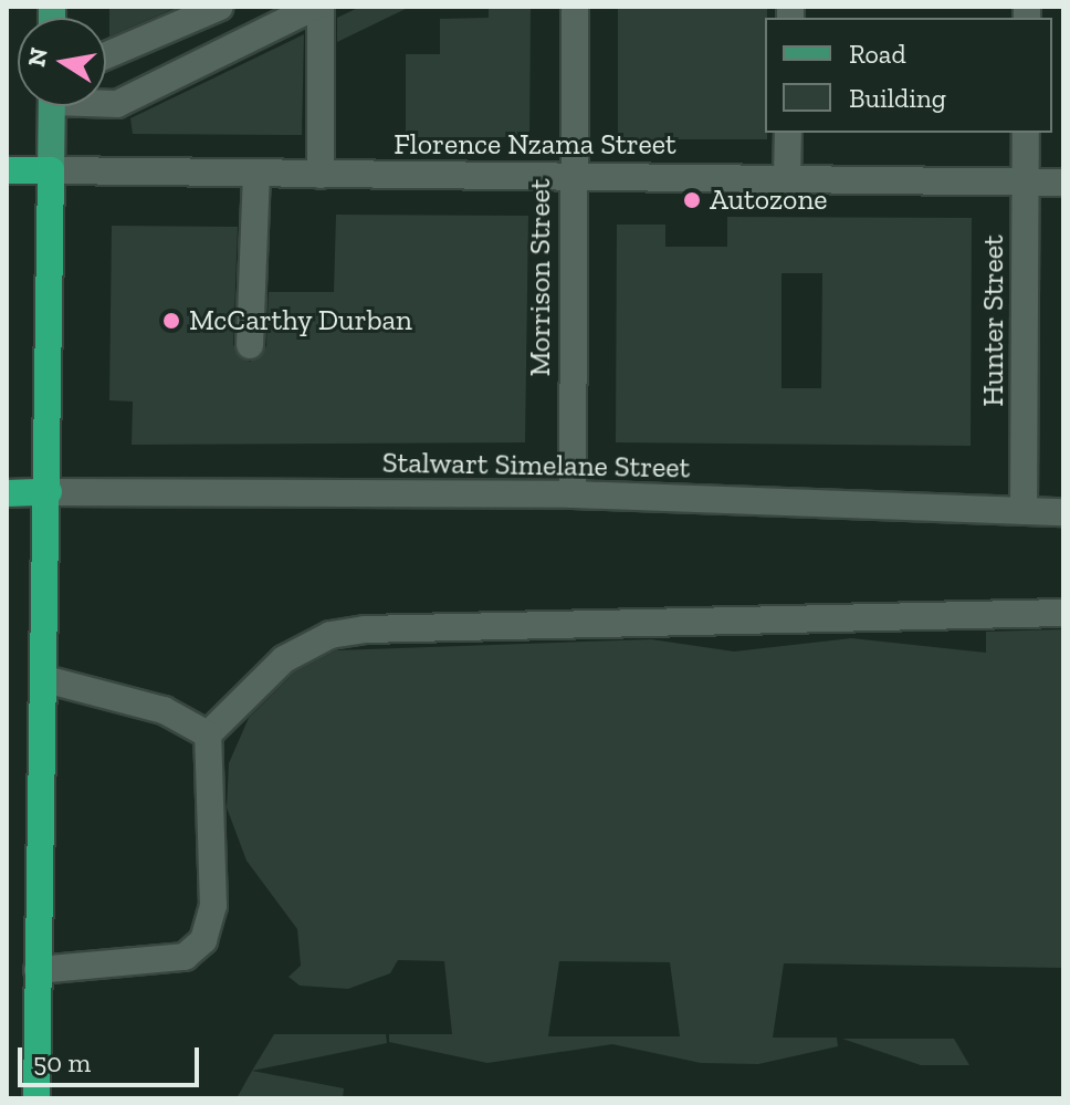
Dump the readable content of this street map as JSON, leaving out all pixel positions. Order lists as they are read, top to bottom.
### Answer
{
  "streets": {
    "highway": ["Florence Nzama Street", "Stalwart Simelane Street"],
    "street": ["Morrison Street", "Hunter Street"]
  },
  "crossings": [
    ["Florence Nzama Street", "Morrison Street"],
    ["Florence Nzama Street", "Hunter Street"],
    ["Morrison Street", "Stalwart Simelane Street"],
    ["Hunter Street", "Stalwart Simelane Street"]
  ],
  "places": ["Autozone", "McCarthy Durban"],
  "legend": ["Road", "Building"],
  "scale_bar": "50 m",
  "north": "left"
}
